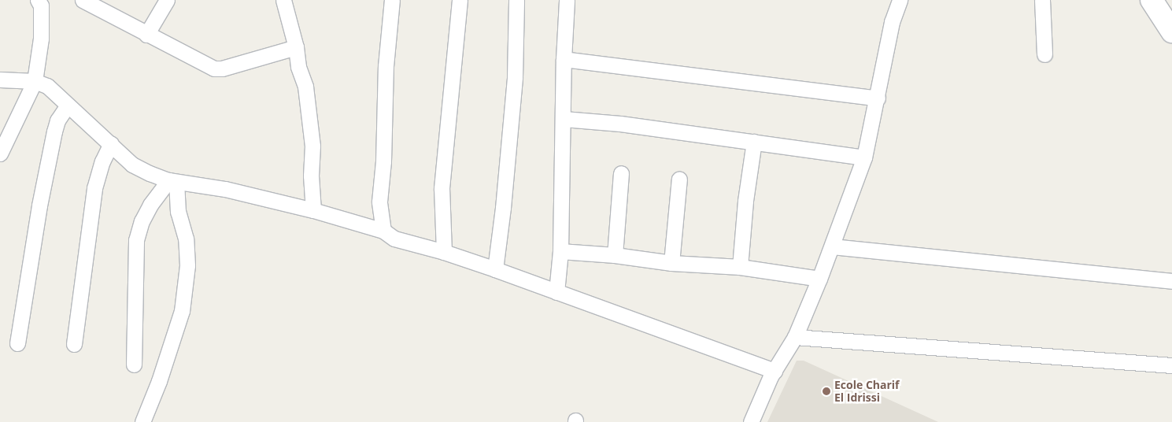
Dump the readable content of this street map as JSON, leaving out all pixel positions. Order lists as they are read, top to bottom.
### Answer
{
  "places": ["Ecole Charif El Idrissi"]
}
